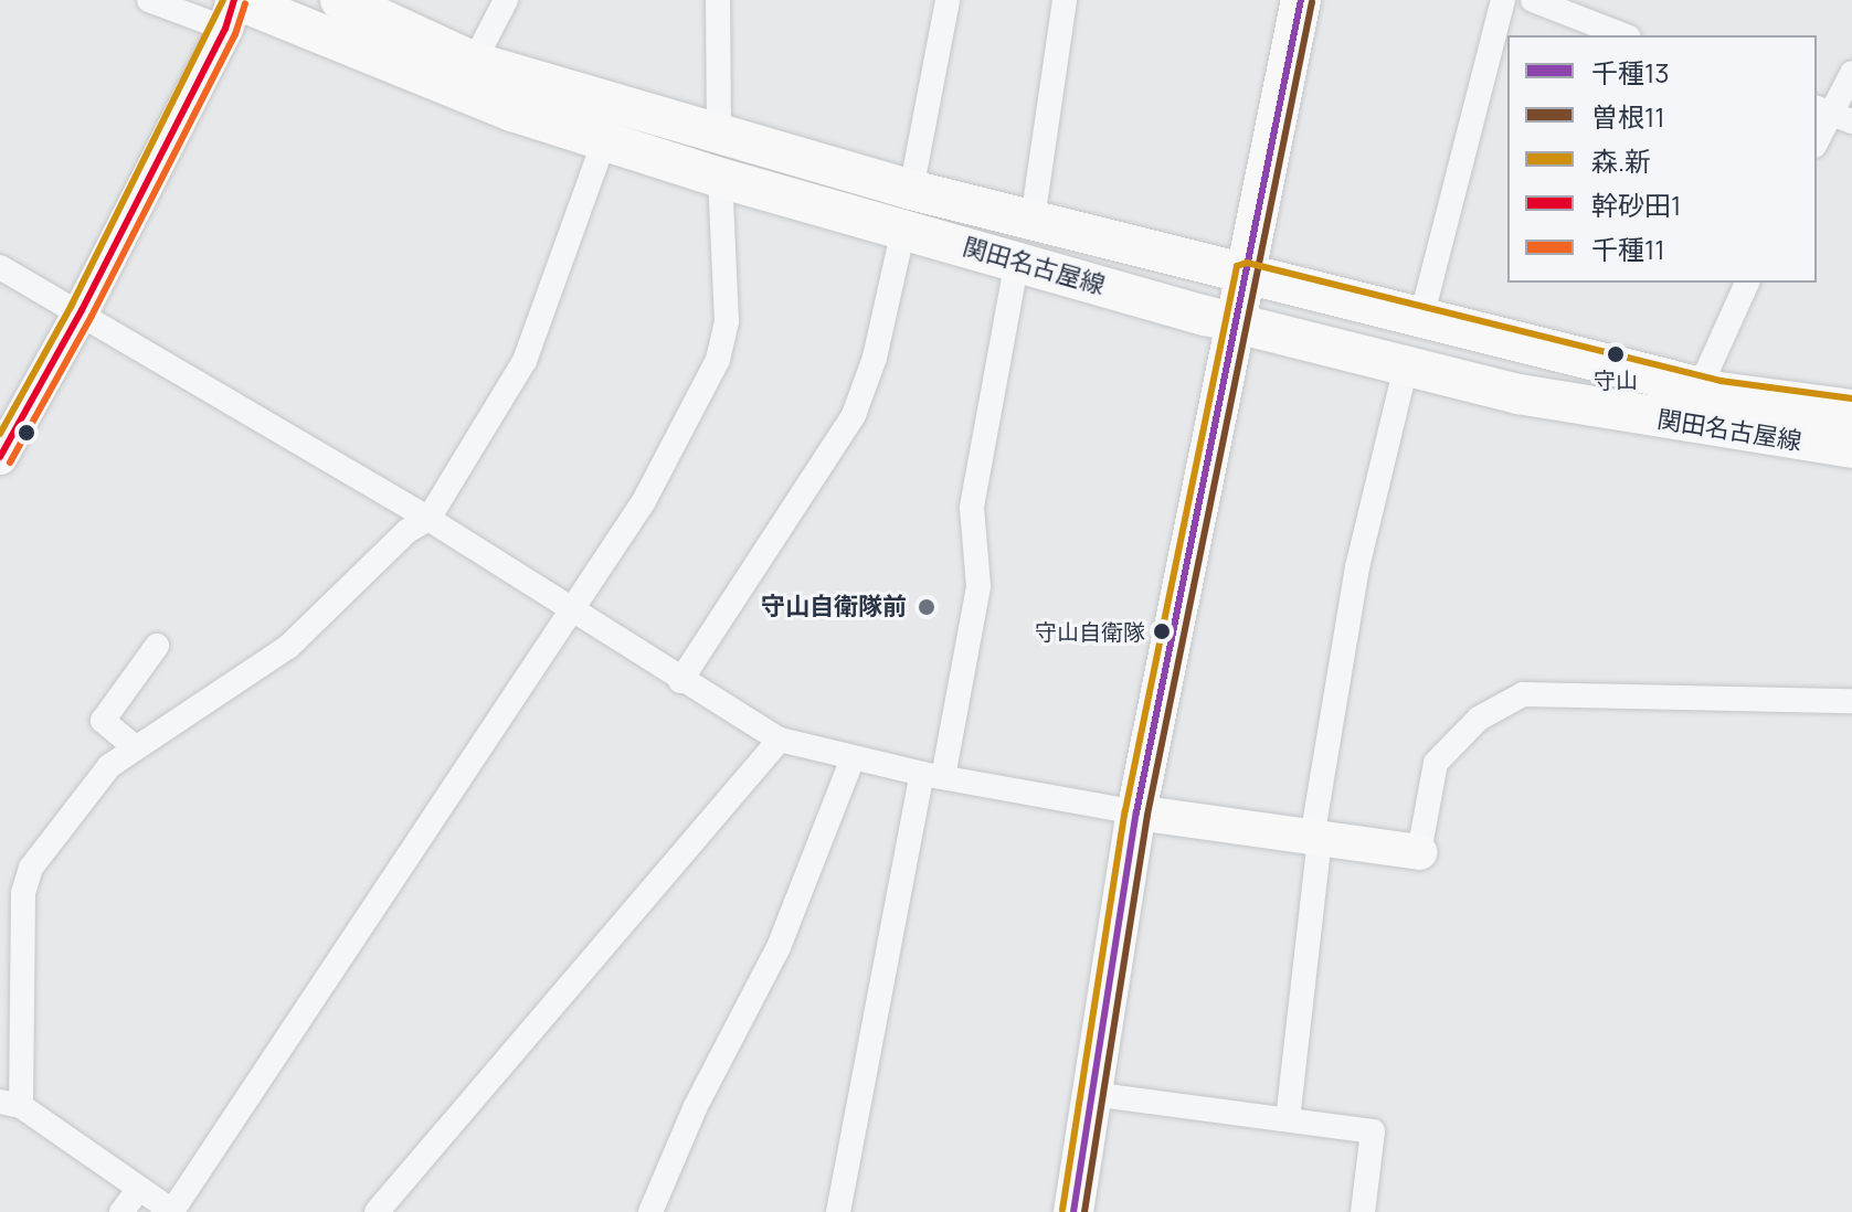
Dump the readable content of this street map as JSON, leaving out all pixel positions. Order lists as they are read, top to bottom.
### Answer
{
  "streets": {
    "main road": ["関田名古屋線"]
  },
  "places": ["守山", "守山自衛隊前", "守山自衛隊"],
  "lines": [
    "transit line 千種13",
    "transit line 森.新",
    "transit line 幹砂田1",
    "transit line 曽根11",
    "transit line 千種11"
  ],
  "legend": [
    "千種13",
    "曽根11",
    "森.新",
    "幹砂田1",
    "千種11"
  ]
}
